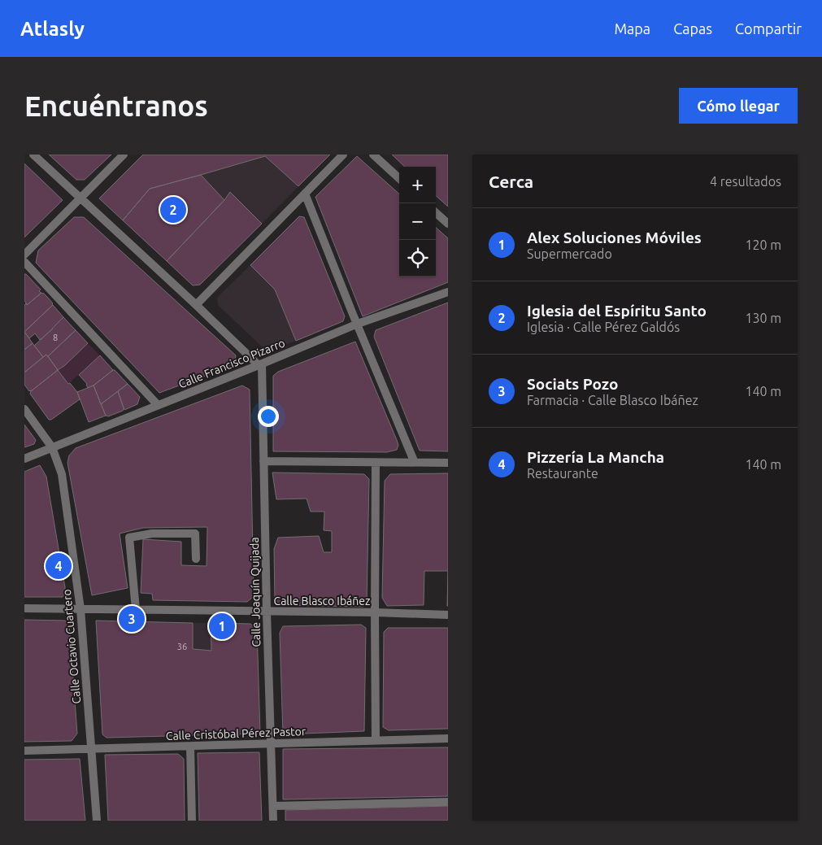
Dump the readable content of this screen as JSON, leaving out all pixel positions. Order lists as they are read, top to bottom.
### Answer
{
  "streets": {
    "street": [
      "Calle Francisco Pizarro",
      "Calle Joaquín Quijada",
      "Calle Blasco Ibáñez",
      "Calle Octavio Cuartero",
      "Calle Cristóbal Pérez Pastor"
    ]
  },
  "crossings": [
    ["Calle Francisco Pizarro", "Calle Joaquín Quijada"],
    ["Calle Francisco Pizarro", "Calle Octavio Cuartero"],
    ["Calle Joaquín Quijada", "Calle Blasco Ibáñez"],
    ["Calle Joaquín Quijada", "Calle Cristóbal Pérez Pastor"],
    ["Calle Blasco Ibáñez", "Calle Octavio Cuartero"],
    ["Calle Octavio Cuartero", "Calle Cristóbal Pérez Pastor"]
  ],
  "house_numbers": ["8", "36"],
  "page": {
    "header": "Atlasly",
    "nav": ["Mapa", "Capas", "Compartir"],
    "buttons": "Cómo llegar",
    "title": "Encuéntranos",
    "heading": ["Cerca", "4 resultados"],
    "map_buttons": ["+", "−"],
    "pins": [
      "2",
      "4",
      "3",
      "1"
    ],
    "list": [
      {
        "mark": "1",
        "name": "Alex Soluciones Móviles",
        "note": "Supermercado",
        "value": "120 m"
      },
      {
        "mark": "2",
        "name": "Iglesia del Espíritu Santo",
        "note": "Iglesia · Calle Pérez Galdós",
        "value": "130 m"
      },
      {
        "mark": "3",
        "name": "Sociats Pozo",
        "note": "Farmacia · Calle Blasco Ibáñez",
        "value": "140 m"
      },
      {
        "mark": "4",
        "name": "Pizzería La Mancha",
        "note": "Restaurante",
        "value": "140 m"
      }
    ]
  }
}
